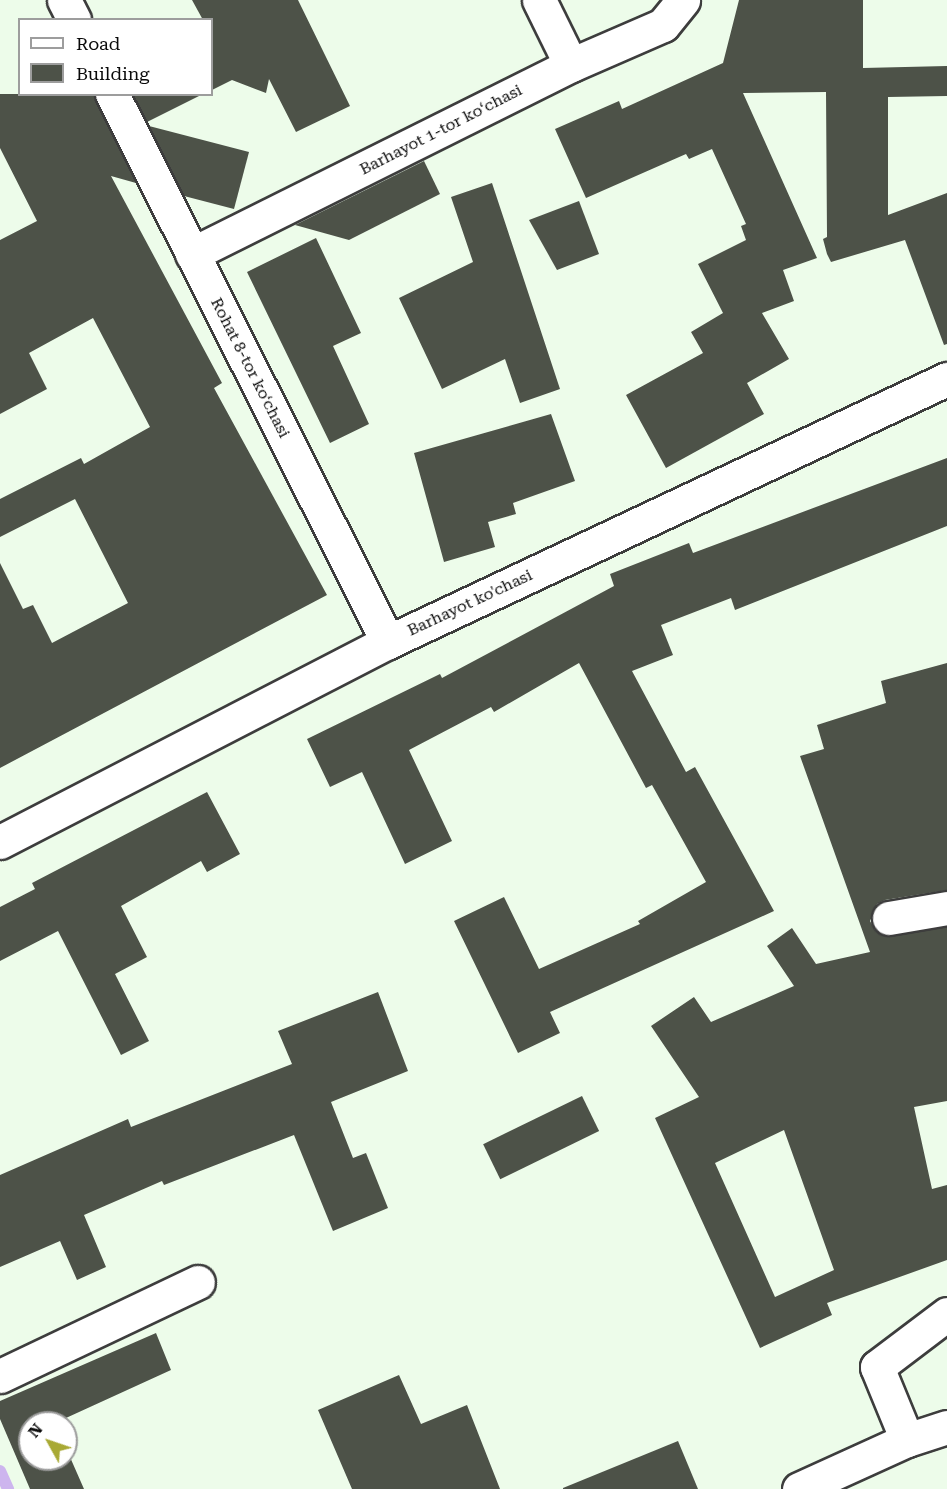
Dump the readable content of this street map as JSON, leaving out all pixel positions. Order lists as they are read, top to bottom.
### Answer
{
  "streets": {
    "street": ["Barhayot 1-tor koʻchasi", "Rohat 8-tor ko‘chasi", "Barhayot ko'chasi"]
  },
  "crossings": [
    ["Barhayot 1-tor koʻchasi", "Rohat 8-tor ko‘chasi"],
    ["Rohat 8-tor ko‘chasi", "Barhayot ko'chasi"]
  ],
  "legend": ["Road", "Building"],
  "north": "top left"
}
